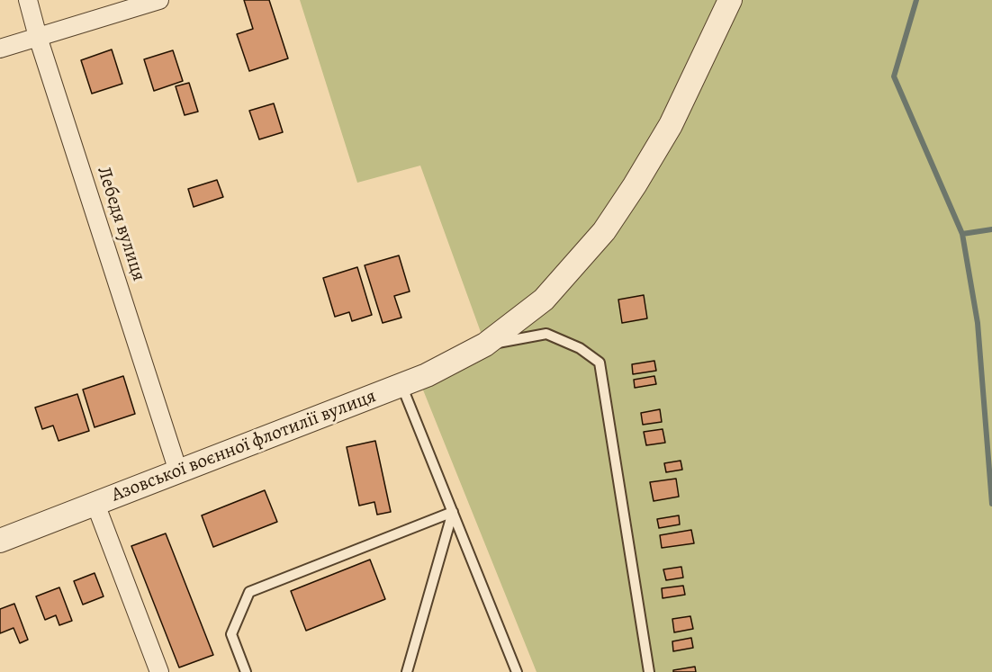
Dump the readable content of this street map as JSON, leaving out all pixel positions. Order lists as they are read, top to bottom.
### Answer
{
  "streets": {
    "street": ["Лебедя вулиця", "Азовської воєнної флотилії вулиця"]
  },
  "crossings": [
    ["Лебедя вулиця", "Азовської воєнної флотилії вулиця"]
  ]
}
